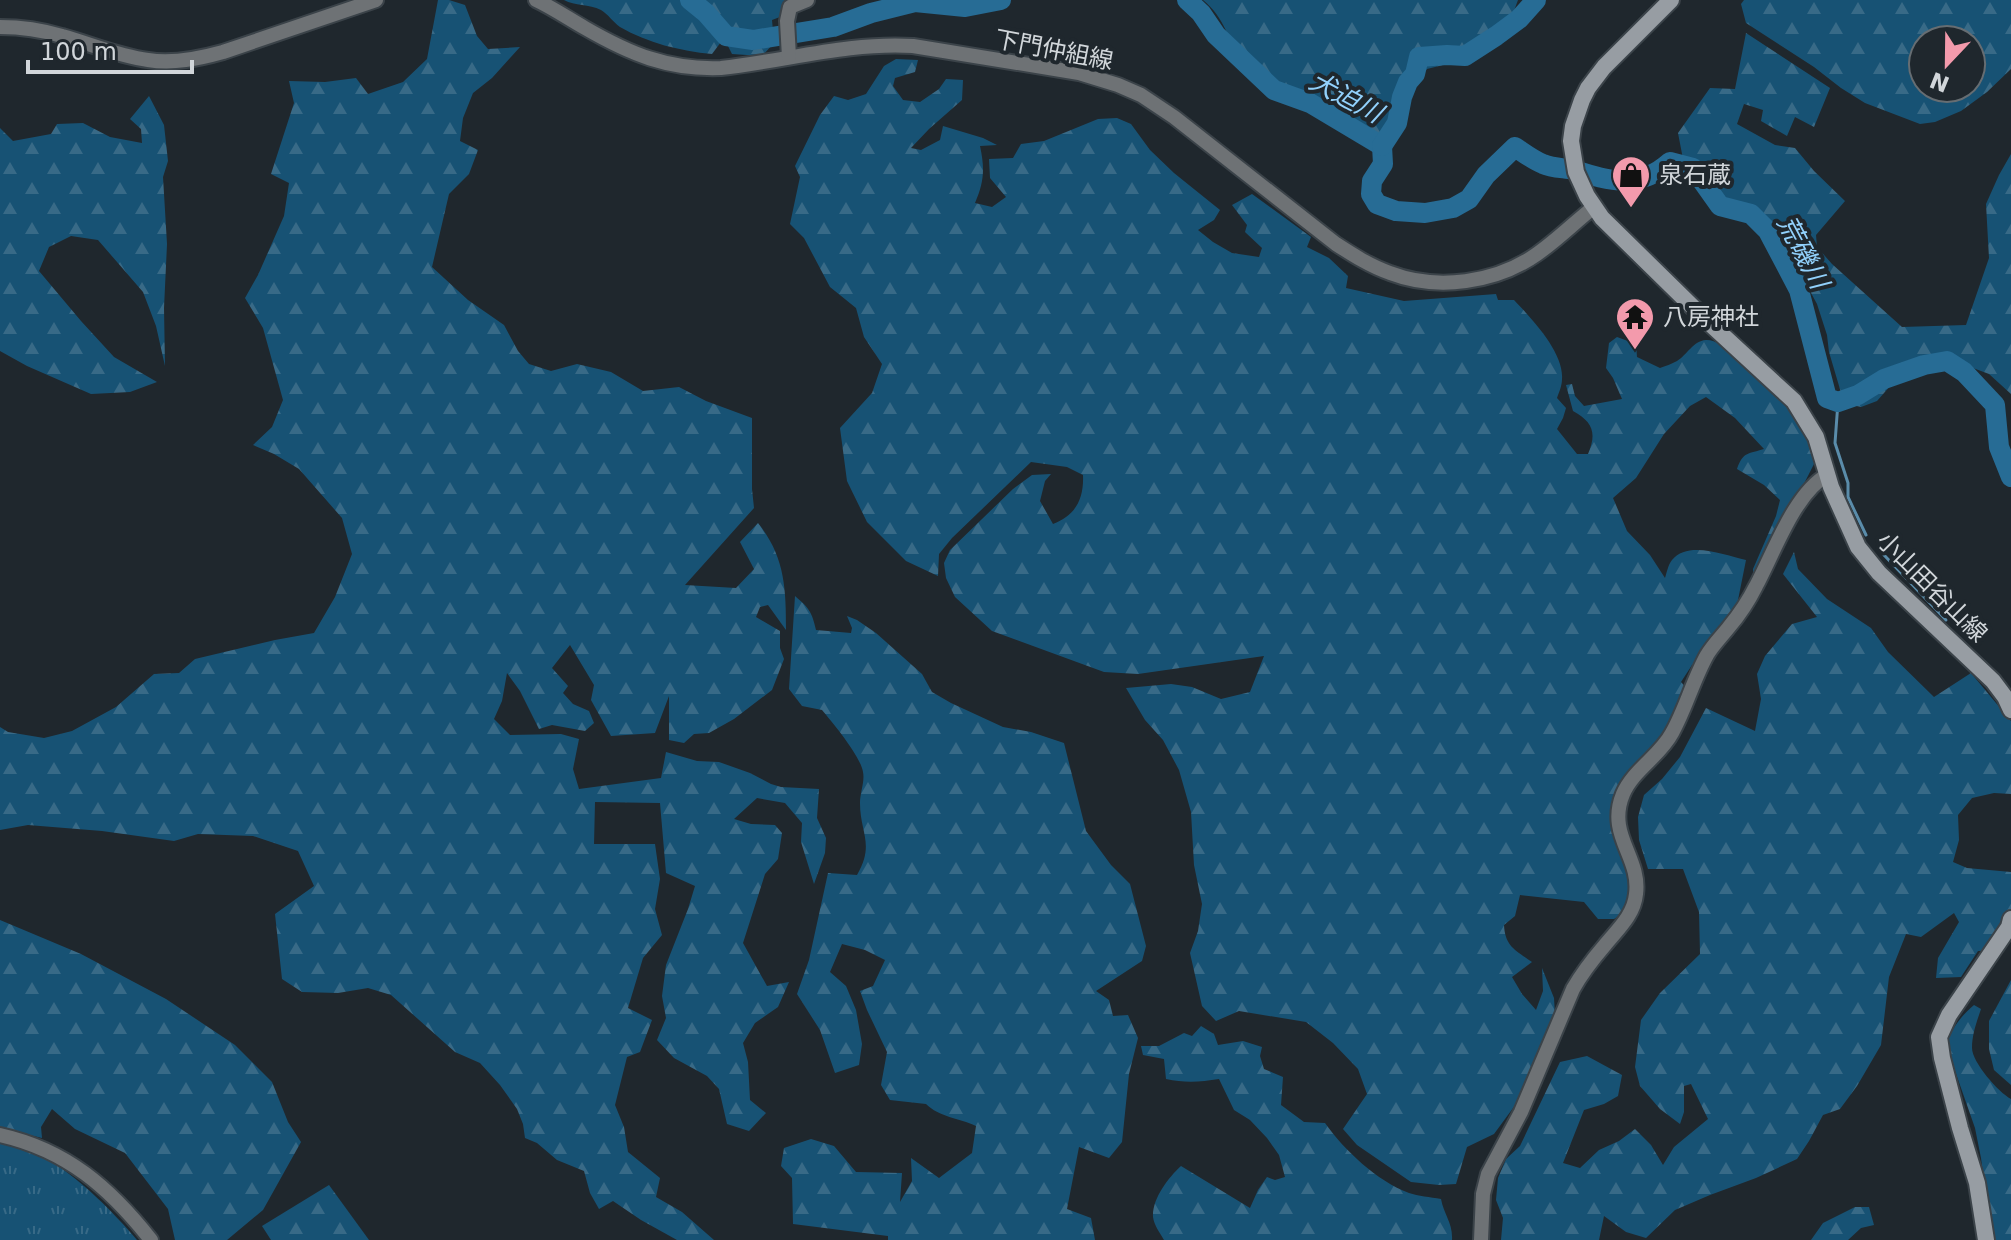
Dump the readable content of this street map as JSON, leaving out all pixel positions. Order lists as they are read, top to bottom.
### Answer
{
  "streets": {
    "main road": ["小山田谷山線"],
    "street": ["下門仲組線"]
  },
  "crossings": [
    ["下門仲組線", "小山田谷山線"]
  ],
  "water": ["犬迫川", "荒磯川"],
  "places": {
    "shop": ["泉石蔵"],
    "temple": ["八房神社"]
  },
  "scale_bar": "100 m",
  "north": "bottom"
}
